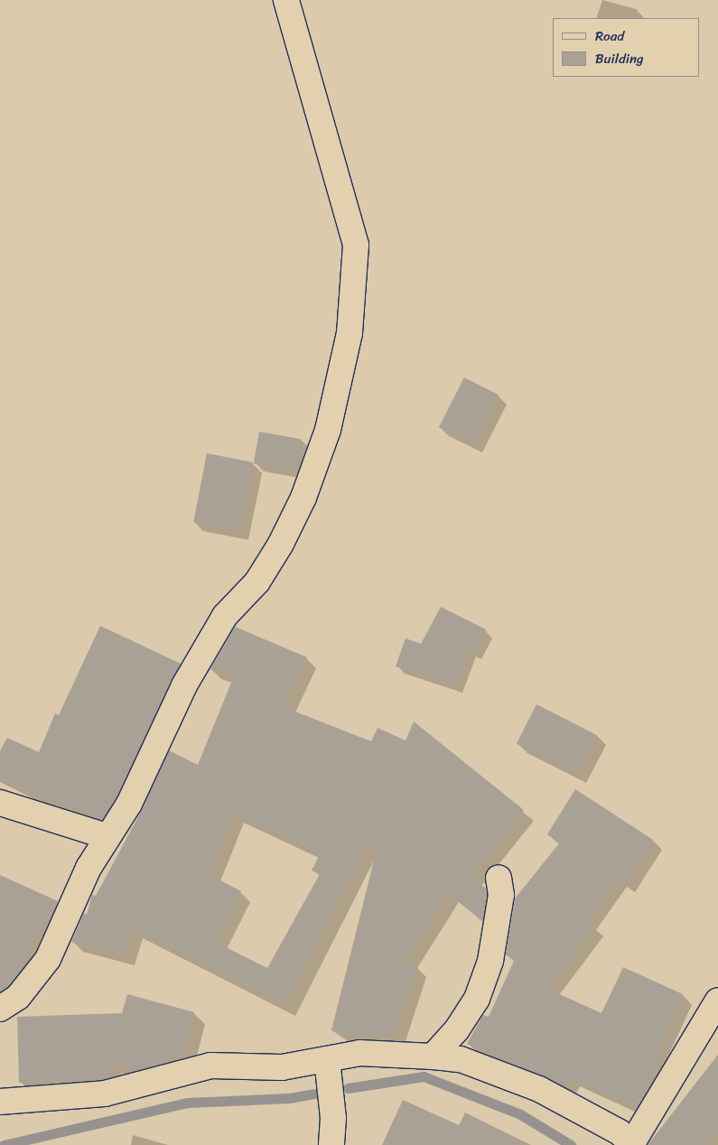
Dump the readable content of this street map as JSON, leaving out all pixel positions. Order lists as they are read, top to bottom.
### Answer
{
  "legend": ["Road", "Building"]
}
